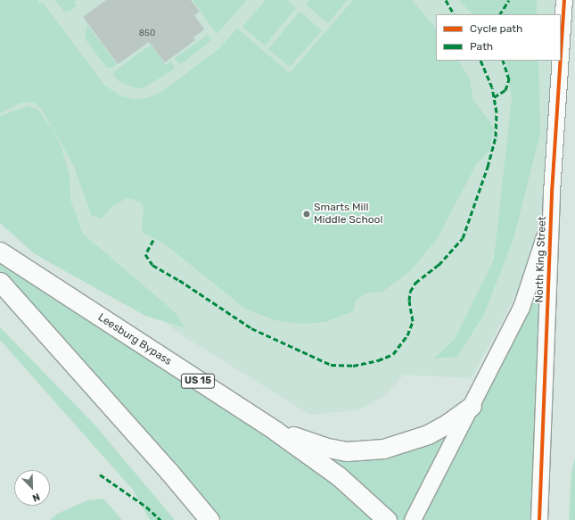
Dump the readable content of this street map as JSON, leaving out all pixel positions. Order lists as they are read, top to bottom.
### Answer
{
  "streets": {
    "highway": ["Leesburg Bypass", "US 15"],
    "main road": ["North King Street"]
  },
  "places": ["Smarts Mill Middle School"],
  "house_numbers": ["850"],
  "legend": ["Cycle path", "Path"],
  "north": "bottom right"
}
